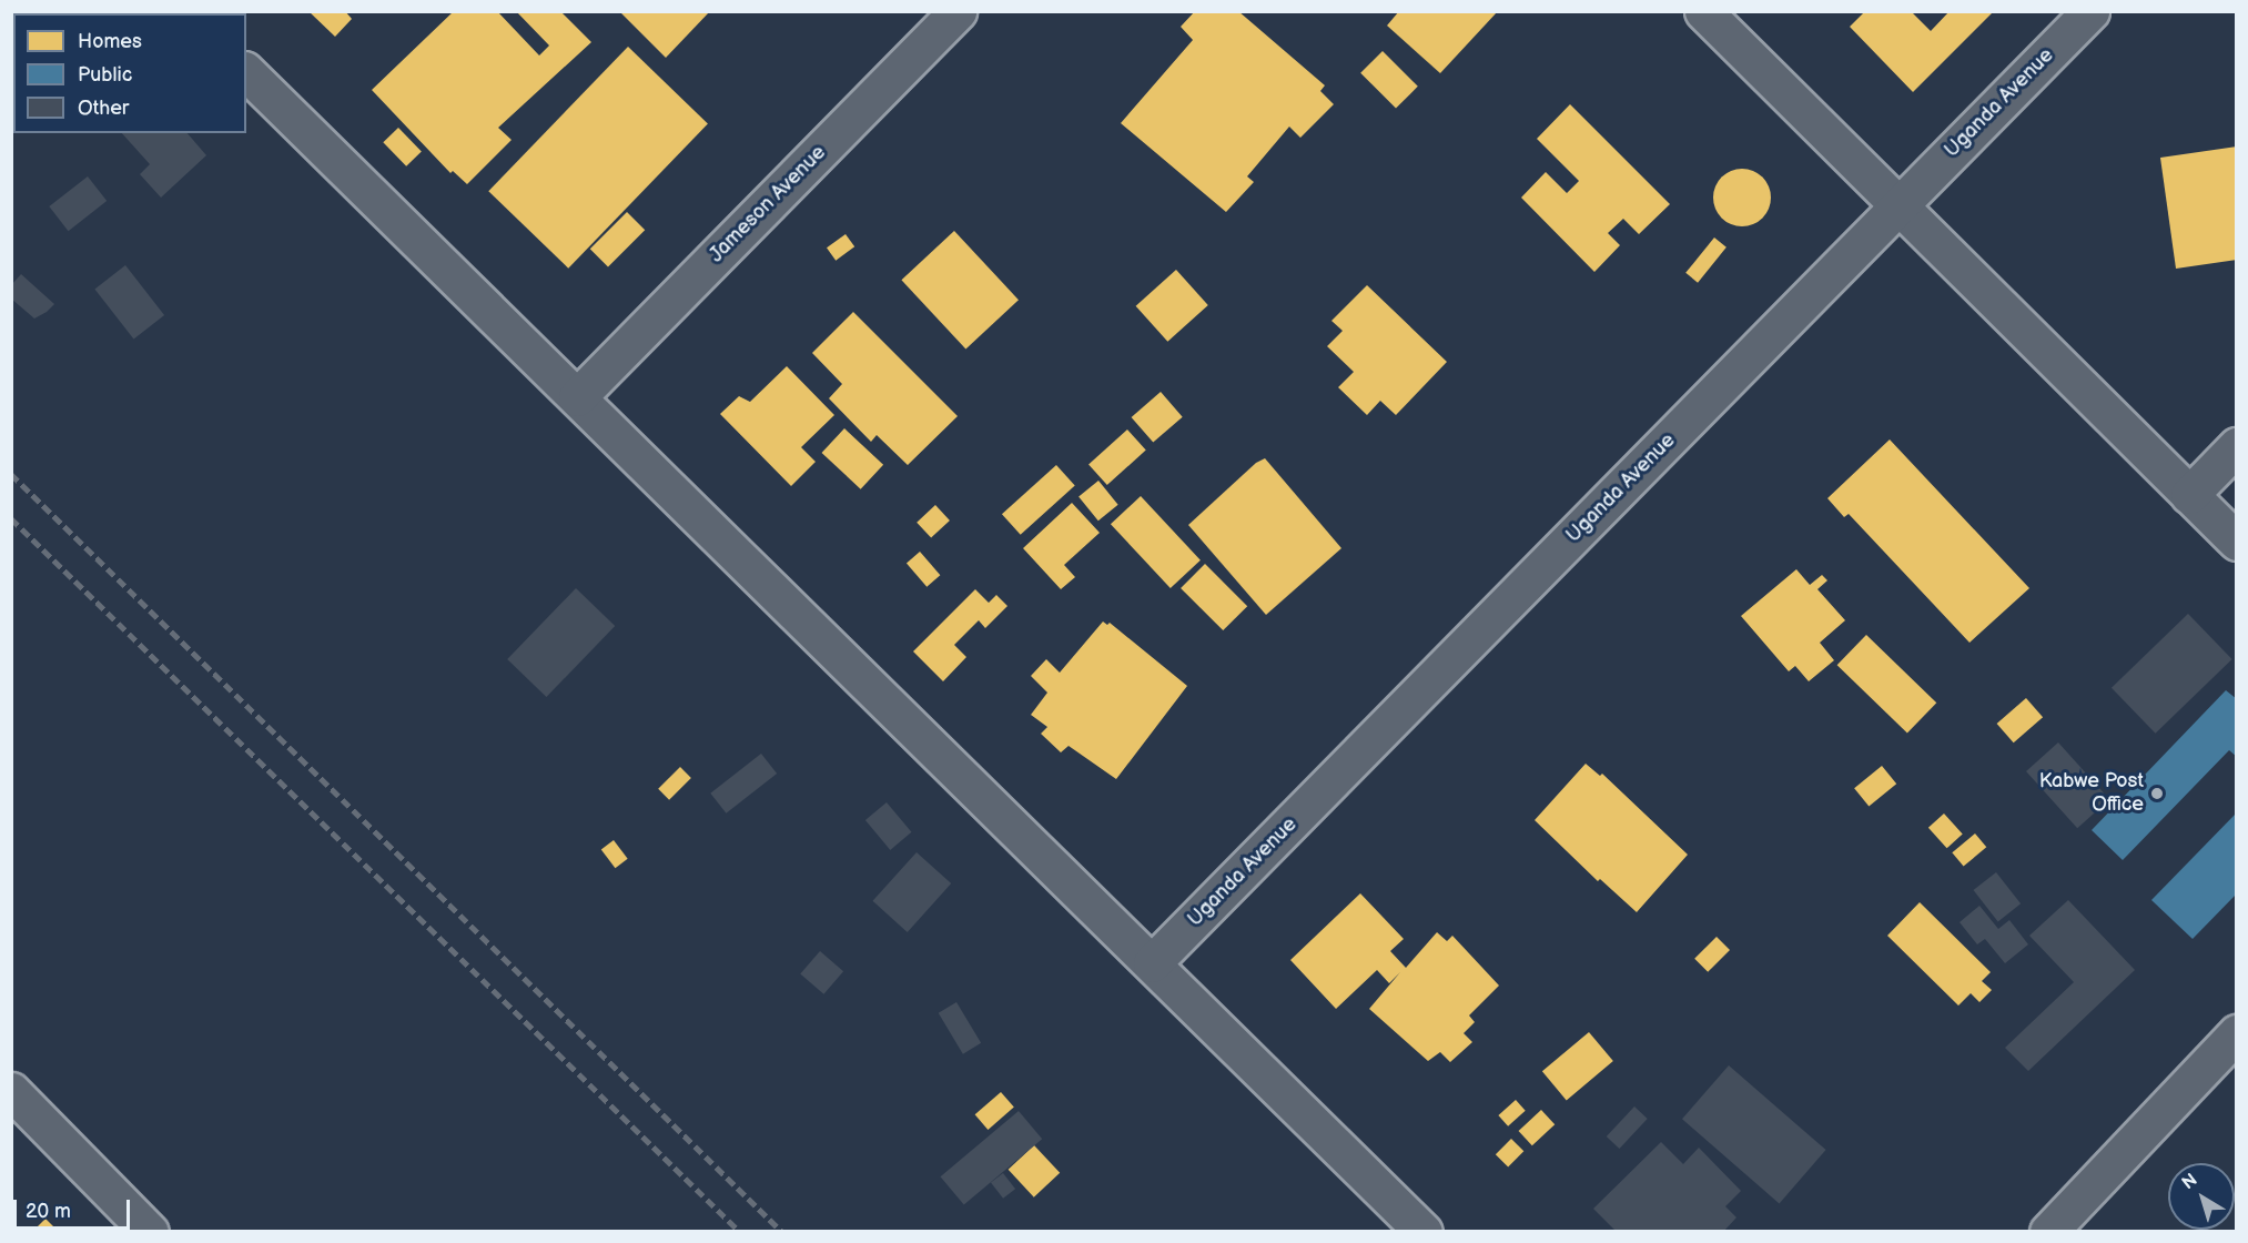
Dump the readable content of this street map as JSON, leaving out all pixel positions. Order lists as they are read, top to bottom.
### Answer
{
  "streets": {
    "street": ["Uganda Avenue", "Jameson Avenue"]
  },
  "places": ["Kabwe Post Office"],
  "legend": ["Homes", "Public", "Other"],
  "scale_bar": "20 m",
  "north": "top left"
}
